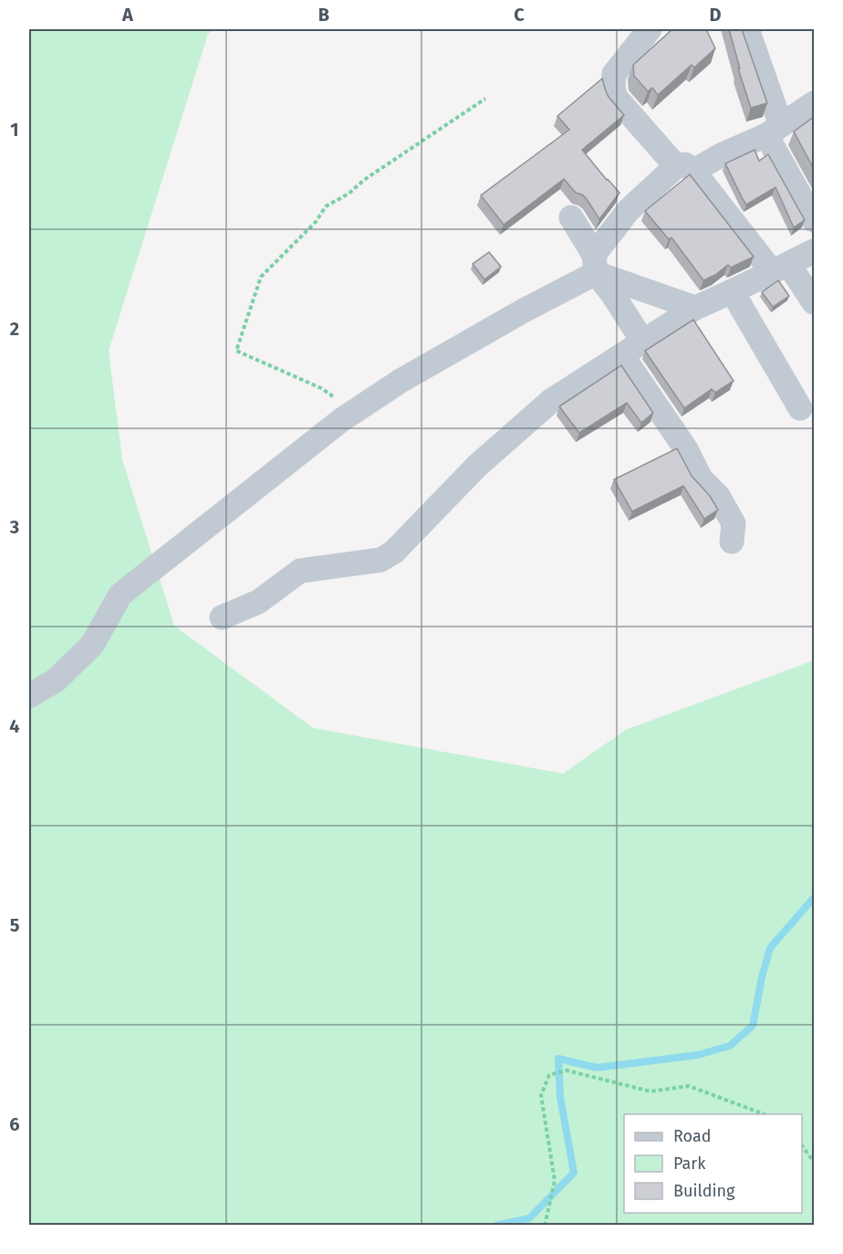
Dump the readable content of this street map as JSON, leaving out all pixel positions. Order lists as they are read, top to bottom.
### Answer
{
  "legend": ["Road", "Park", "Building"],
  "grid": {
    "columns": [
      "A",
      "B",
      "C",
      "D"
    ],
    "rows": [
      "1",
      "2",
      "3",
      "4",
      "5",
      "6"
    ]
  }
}
